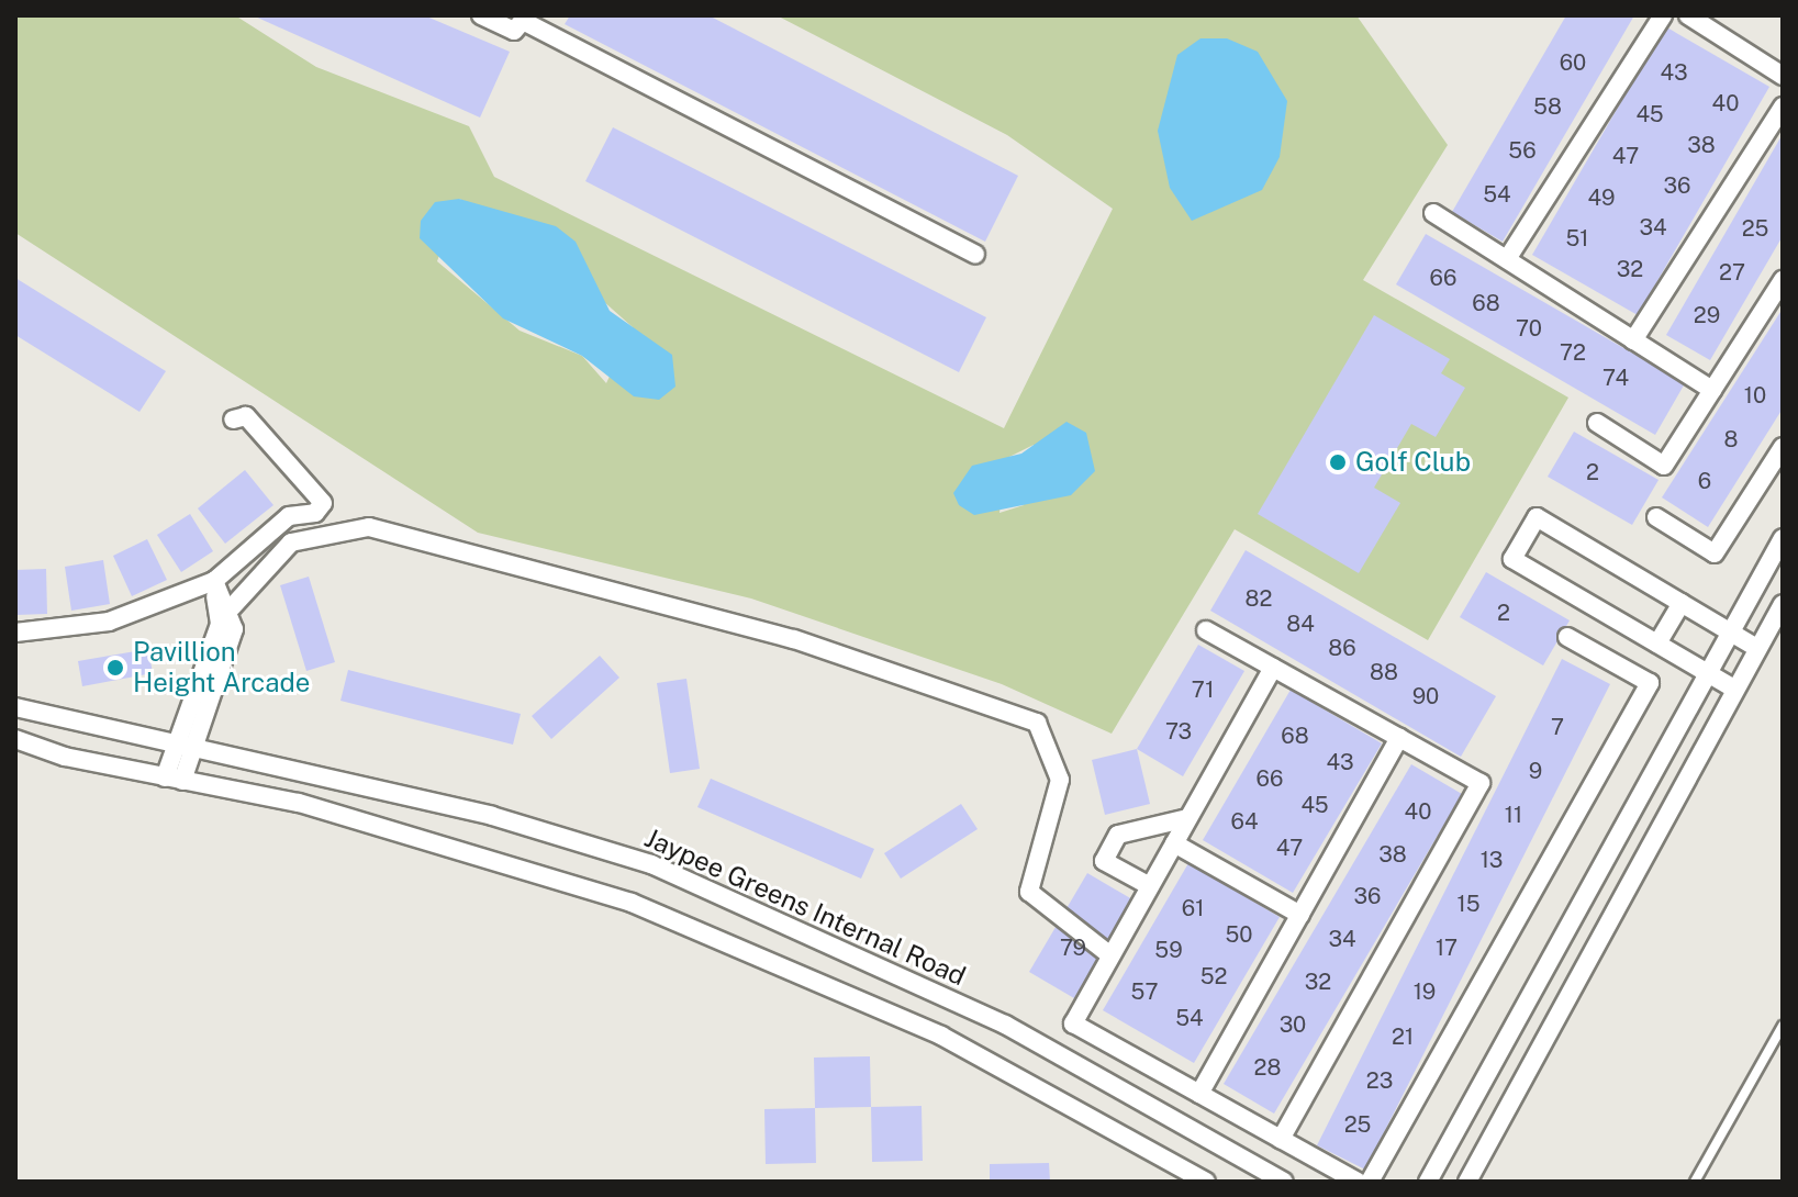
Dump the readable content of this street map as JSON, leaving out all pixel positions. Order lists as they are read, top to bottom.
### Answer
{
  "streets": {
    "street": ["Jaypee Greens Internal Road"]
  },
  "places": ["Golf Club", "Pavillion Height Arcade"],
  "house_numbers": [
    "60",
    "43",
    "40",
    "58",
    "45",
    "38",
    "56",
    "47",
    "36",
    "54",
    "49",
    "34",
    "25",
    "51",
    "32",
    "27",
    "66",
    "68",
    "29",
    "70",
    "72",
    "74",
    "10",
    "8",
    "2",
    "6",
    "82",
    "2",
    "84",
    "86",
    "88",
    "71",
    "90",
    "7",
    "73",
    "68",
    "43",
    "9",
    "66",
    "45",
    "40",
    "11",
    "64",
    "47",
    "38",
    "13",
    "36",
    "15",
    "61",
    "50",
    "34",
    "79",
    "17",
    "59",
    "52",
    "32",
    "57",
    "19",
    "54",
    "30",
    "21",
    "28",
    "23",
    "25"
  ]
}
